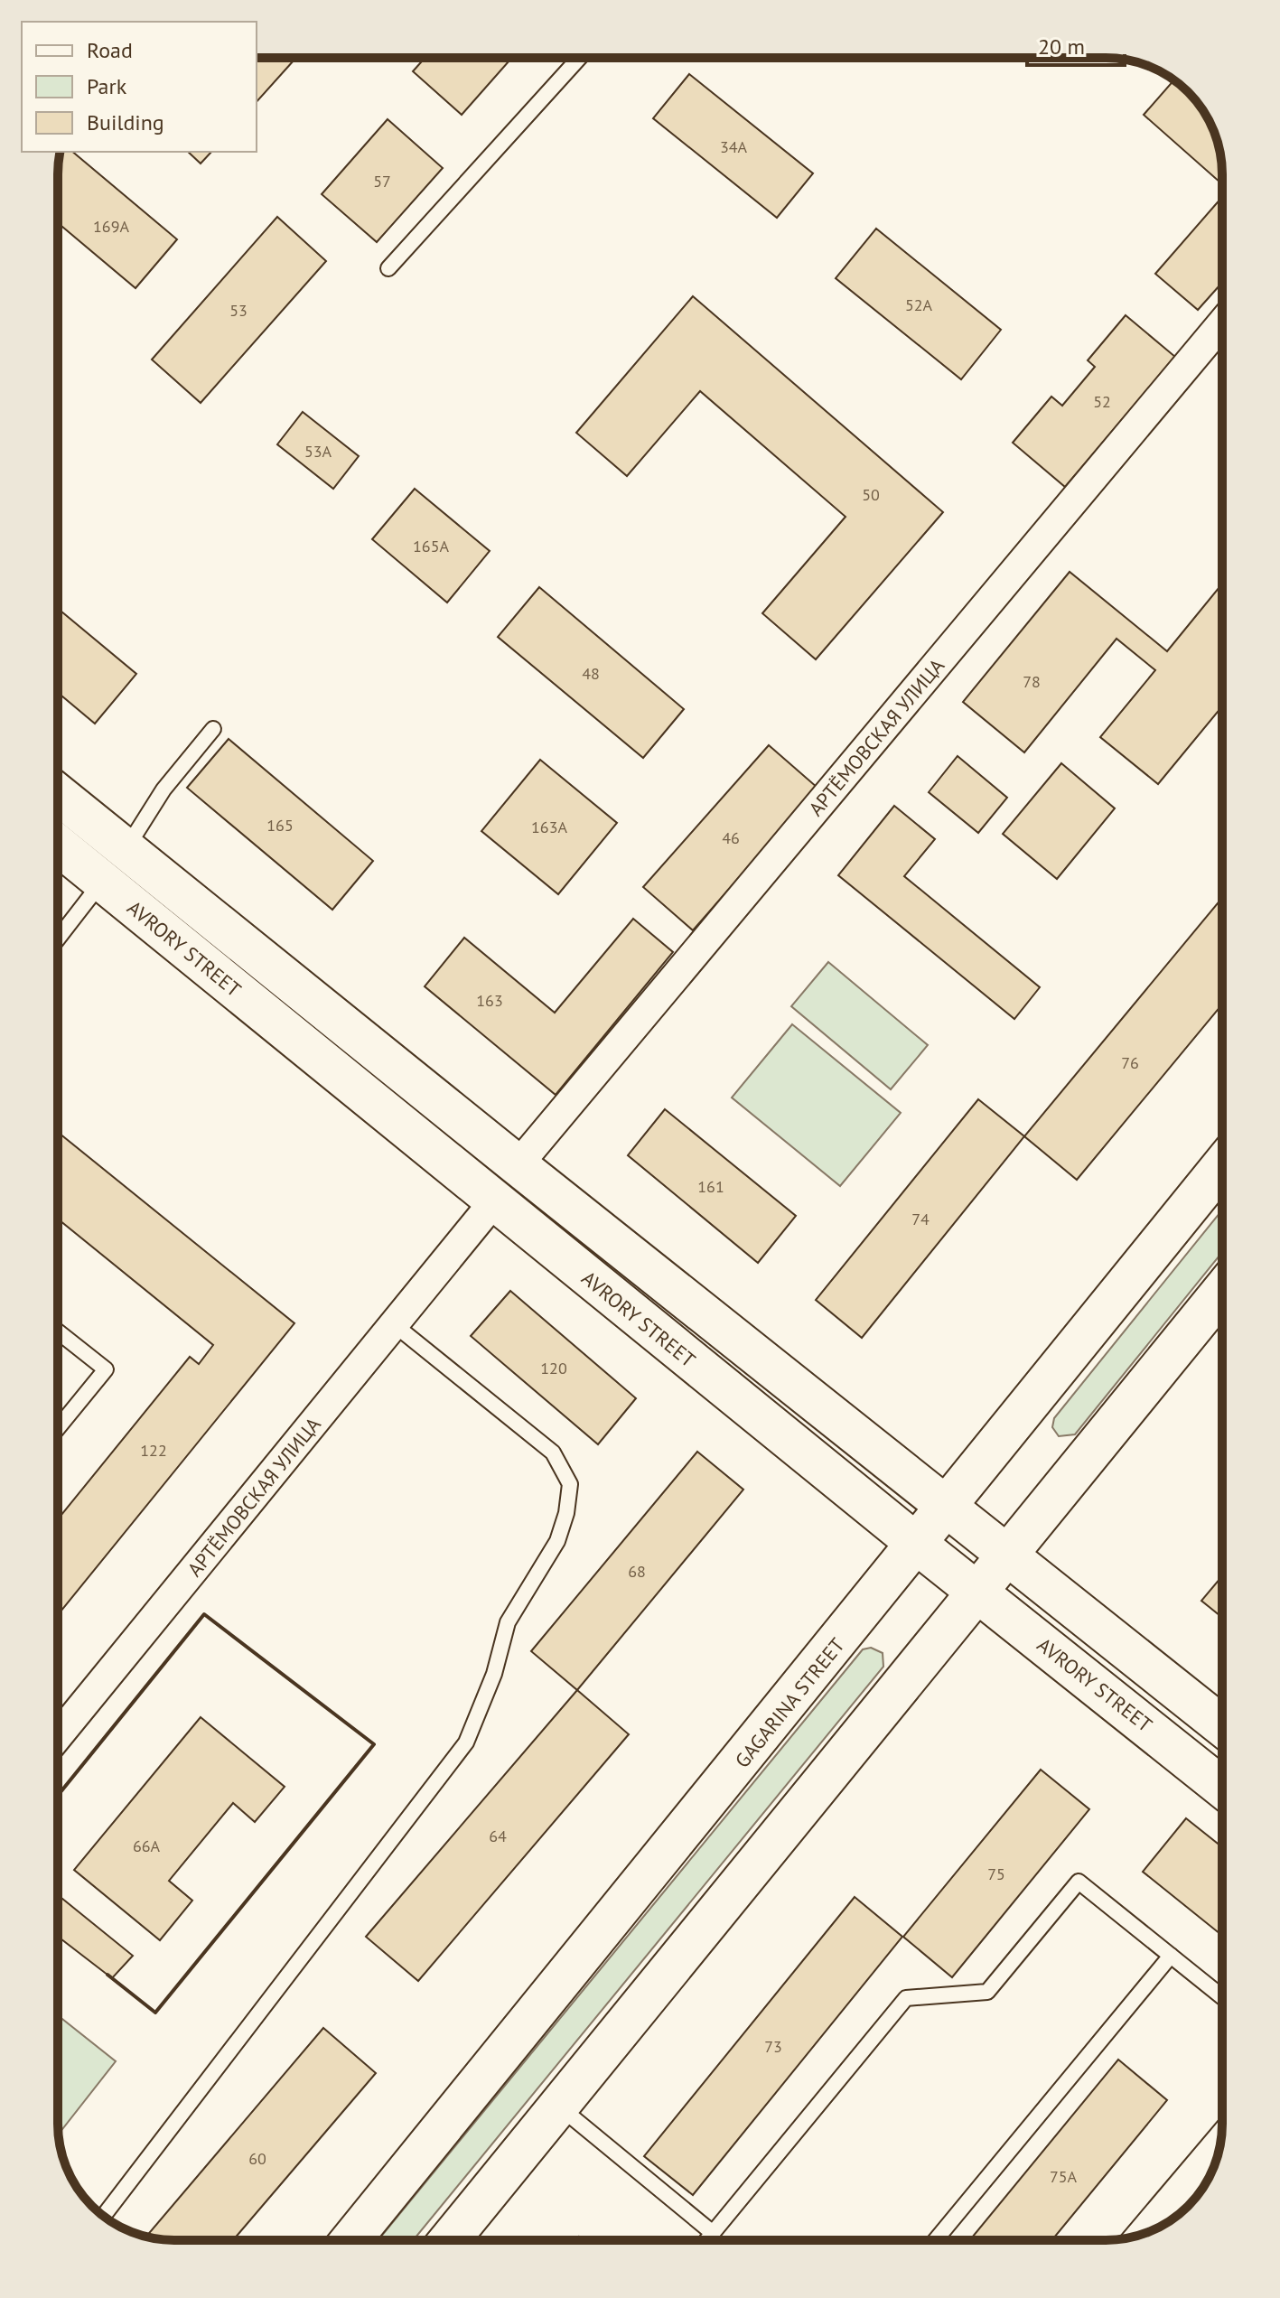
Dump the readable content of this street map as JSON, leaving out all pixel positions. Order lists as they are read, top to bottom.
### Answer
{
  "streets": {
    "main road": ["AVRORY STREET", "GAGARINA STREET"],
    "street": ["АРТЁМОВСКАЯ УЛИЦА"]
  },
  "crossings": [
    ["АРТЁМОВСКАЯ УЛИЦА", "AVRORY STREET"],
    ["AVRORY STREET", "GAGARINA STREET"]
  ],
  "house_numbers": [
    "34А",
    "57",
    "169А",
    "52А",
    "53",
    "52",
    "53А",
    "50",
    "165А",
    "48",
    "78",
    "165",
    "163А",
    "46",
    "163",
    "76",
    "161",
    "74",
    "120",
    "122",
    "68",
    "64",
    "66А",
    "75",
    "73",
    "60",
    "75А"
  ],
  "legend": ["Road", "Park", "Building"],
  "scale_bar": "20 m"
}
